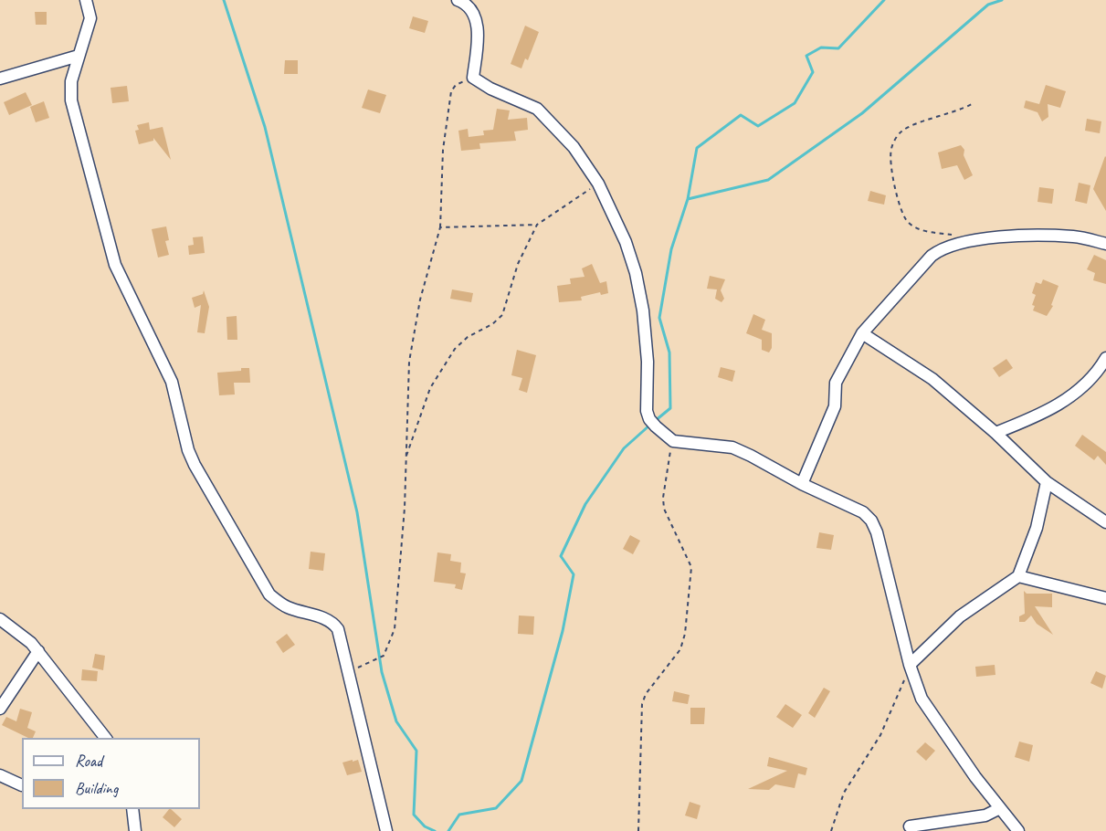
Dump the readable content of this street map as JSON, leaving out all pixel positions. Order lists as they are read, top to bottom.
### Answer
{
  "legend": ["Road", "Building"]
}
